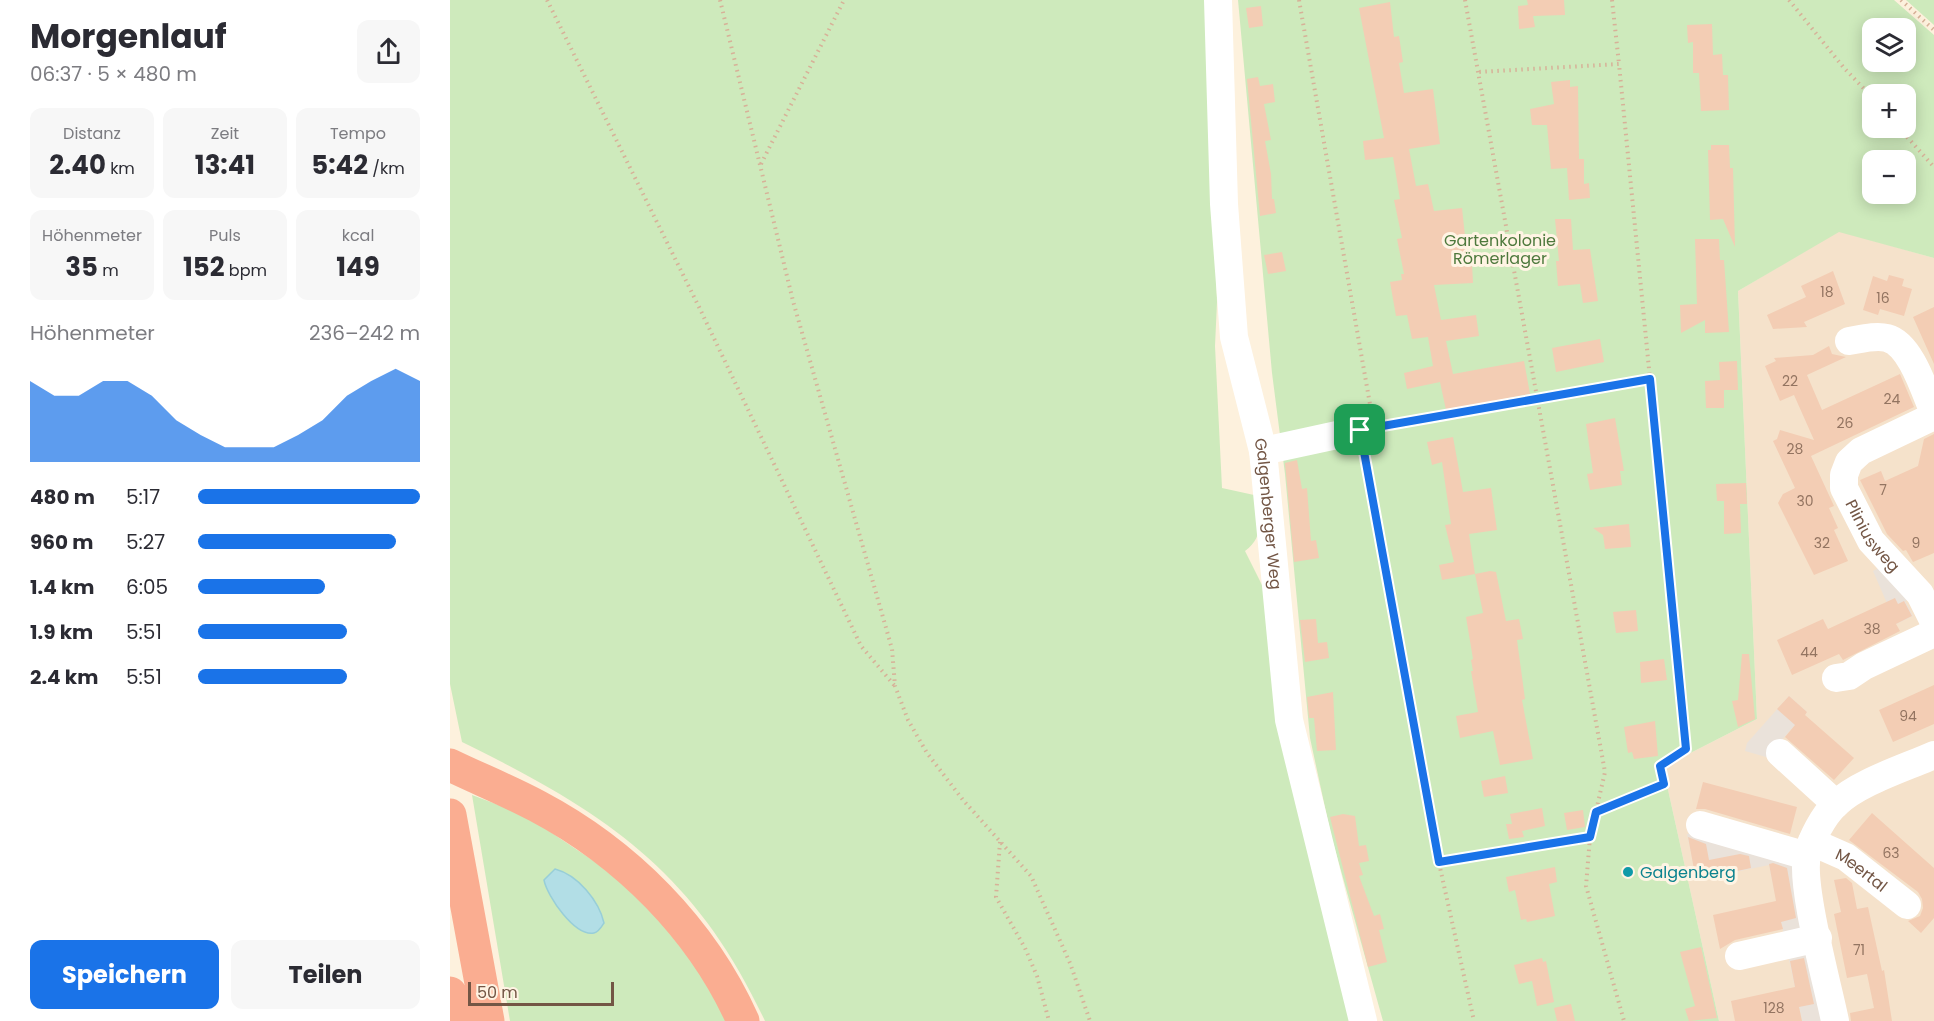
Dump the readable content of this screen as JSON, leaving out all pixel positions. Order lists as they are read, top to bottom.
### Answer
{
  "streets": {
    "street": ["Galgenberger Weg", "Pliniusweg", "Meertal"]
  },
  "parks": ["Gartenkolonie Römerlager"],
  "places": ["Galgenberg"],
  "house_numbers": [
    "18",
    "16",
    "22",
    "24",
    "26",
    "28",
    "7",
    "30",
    "32",
    "9",
    "38",
    "44",
    "94",
    "63",
    "71",
    "128"
  ],
  "scale_bar": "50 m",
  "page": {
    "heading": ["Morgenlauf", "06:37 · 5 × 480 m"],
    "map_buttons": ["+", "−"],
    "stats": [
      ["Distanz", "2.40 km"],
      ["Zeit", "13:41"],
      ["Tempo", "5:42 /km"],
      ["Höhenmeter", "35 m"],
      ["Puls", "152 bpm"],
      ["kcal", "149"]
    ],
    "chart": ["Höhenmeter", "236–242 m"],
    "list": [
      {
        "name": "480 m",
        "note": "5:17"
      },
      {
        "name": "960 m",
        "note": "5:27"
      },
      {
        "name": "1.4 km",
        "note": "6:05"
      },
      {
        "name": "1.9 km",
        "note": "5:51"
      },
      {
        "name": "2.4 km",
        "note": "5:51"
      }
    ],
    "buttons": ["Speichern", "Teilen"],
    "scale": "50 m"
  }
}
